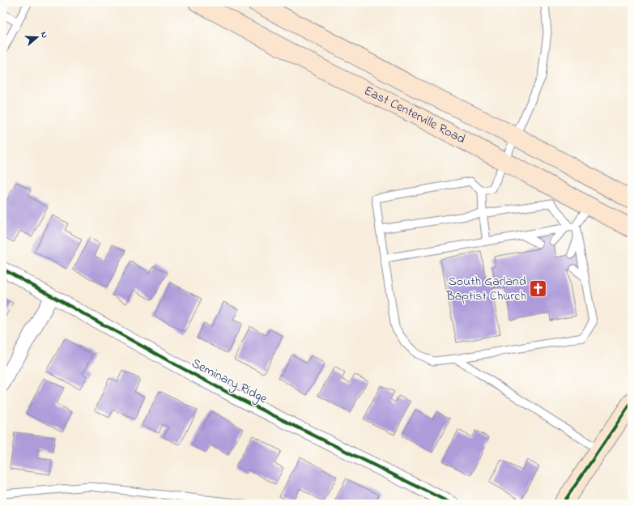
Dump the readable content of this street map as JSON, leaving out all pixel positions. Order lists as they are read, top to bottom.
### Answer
{
  "streets": {
    "main road": ["East Centerville Road"],
    "street": ["Seminary Ridge"]
  },
  "places": {
    "church": ["South Garland Baptist Church"]
  },
  "north": "right"
}
